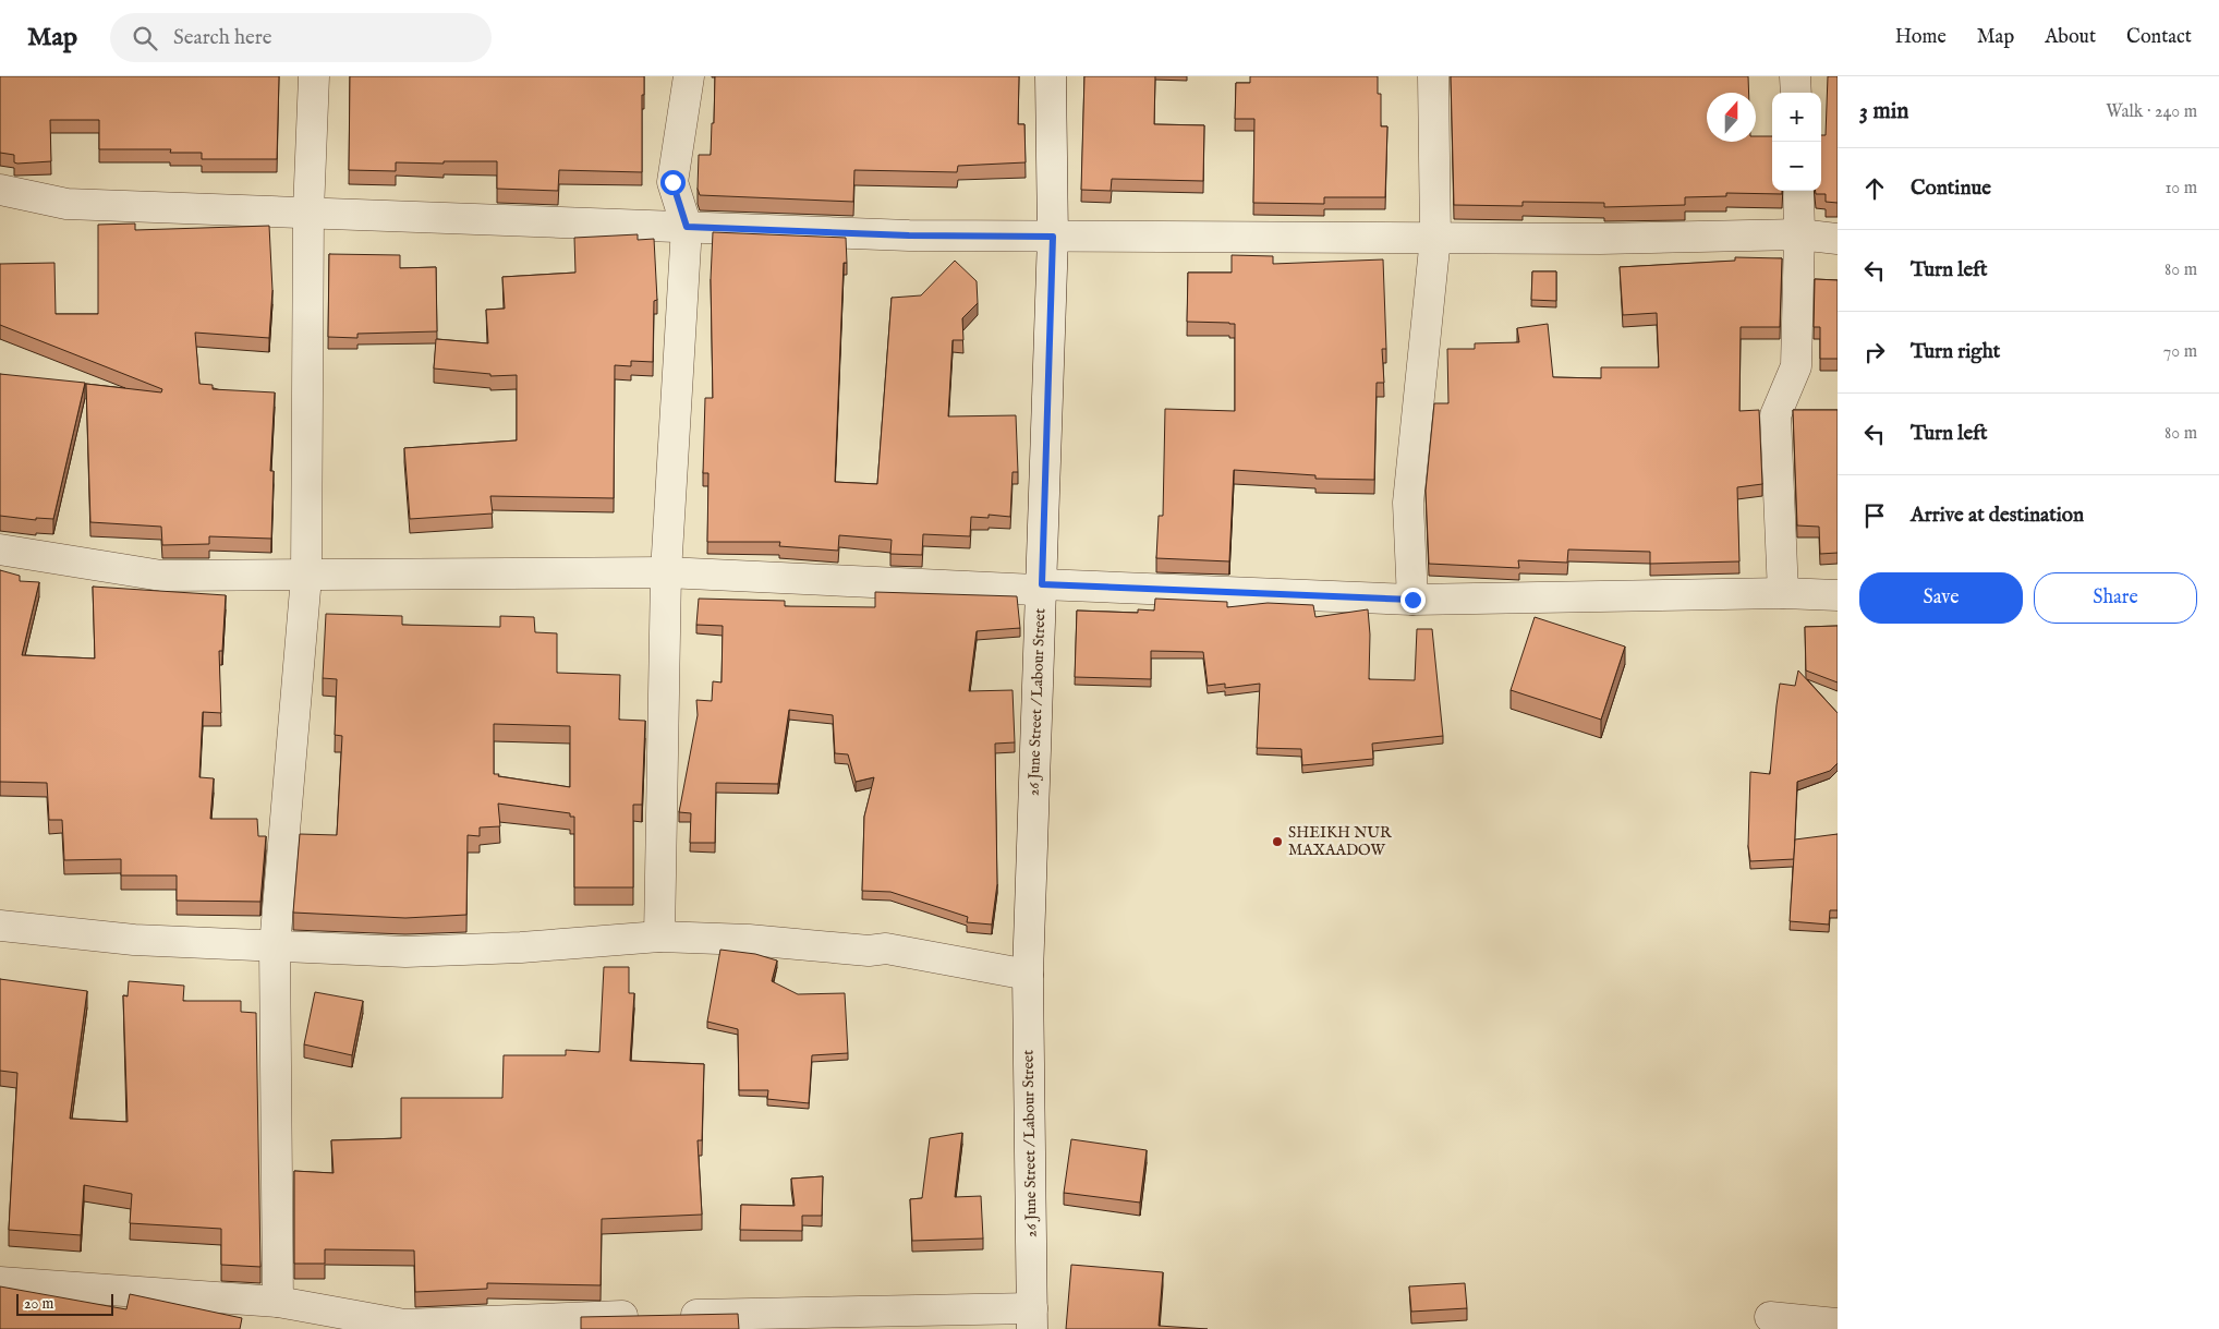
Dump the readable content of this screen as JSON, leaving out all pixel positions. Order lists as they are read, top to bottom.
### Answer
{
  "streets": {
    "street": ["26 June Street / Labour Street"]
  },
  "places": ["SHEIKH NUR MAXAADOW"],
  "scale_bar": "20 m",
  "north": "top",
  "page": {
    "header": "Map",
    "search": "Search here",
    "nav": [
      "Home",
      "Map",
      "About",
      "Contact"
    ],
    "heading": ["3 min", "Walk · 240 m"],
    "map_buttons": ["+", "−"],
    "list": [
      ["Continue", "10 m"],
      ["Turn left", "80 m"],
      ["Turn right", "70 m"],
      ["Turn left", "80 m"],
      "Arrive at destination"
    ],
    "buttons": ["Save", "Share"],
    "scale": "20 m"
  }
}
